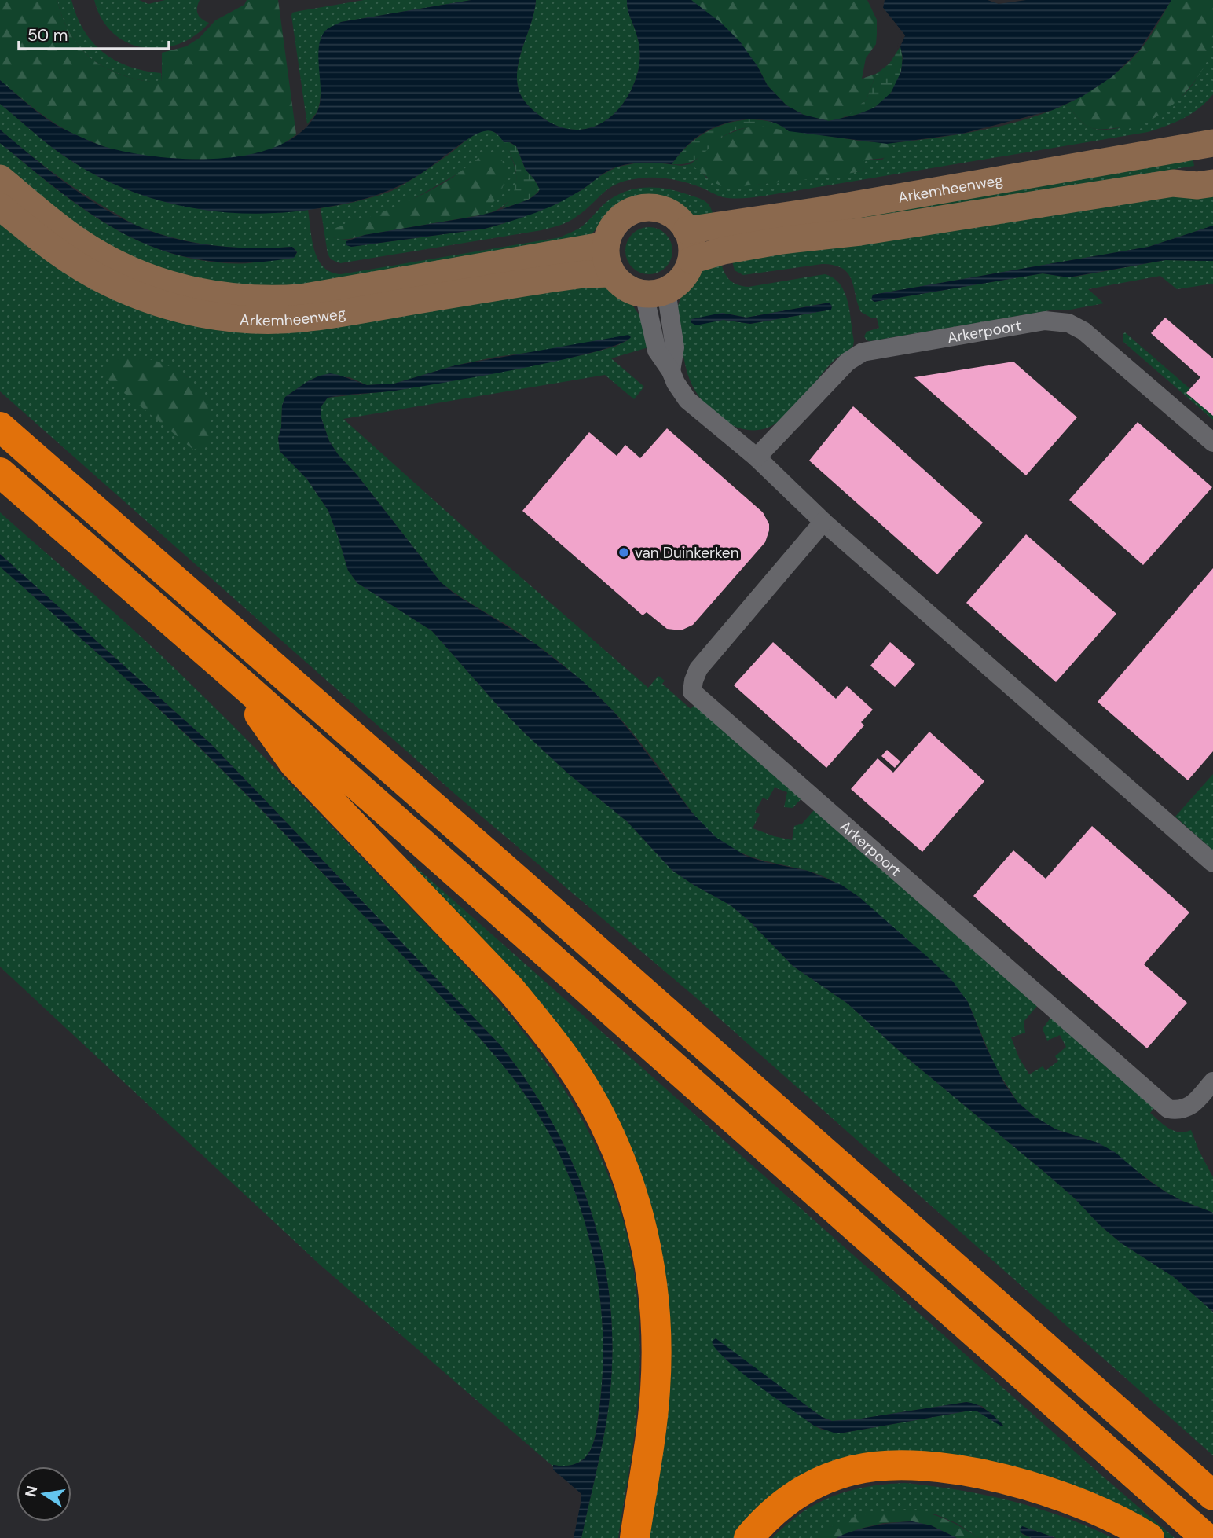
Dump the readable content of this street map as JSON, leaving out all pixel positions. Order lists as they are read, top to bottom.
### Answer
{
  "streets": {
    "main road": ["Arkemheenweg"],
    "street": ["Arkerpoort"]
  },
  "places": ["van Duinkerken"],
  "scale_bar": "50 m",
  "north": "left"
}
